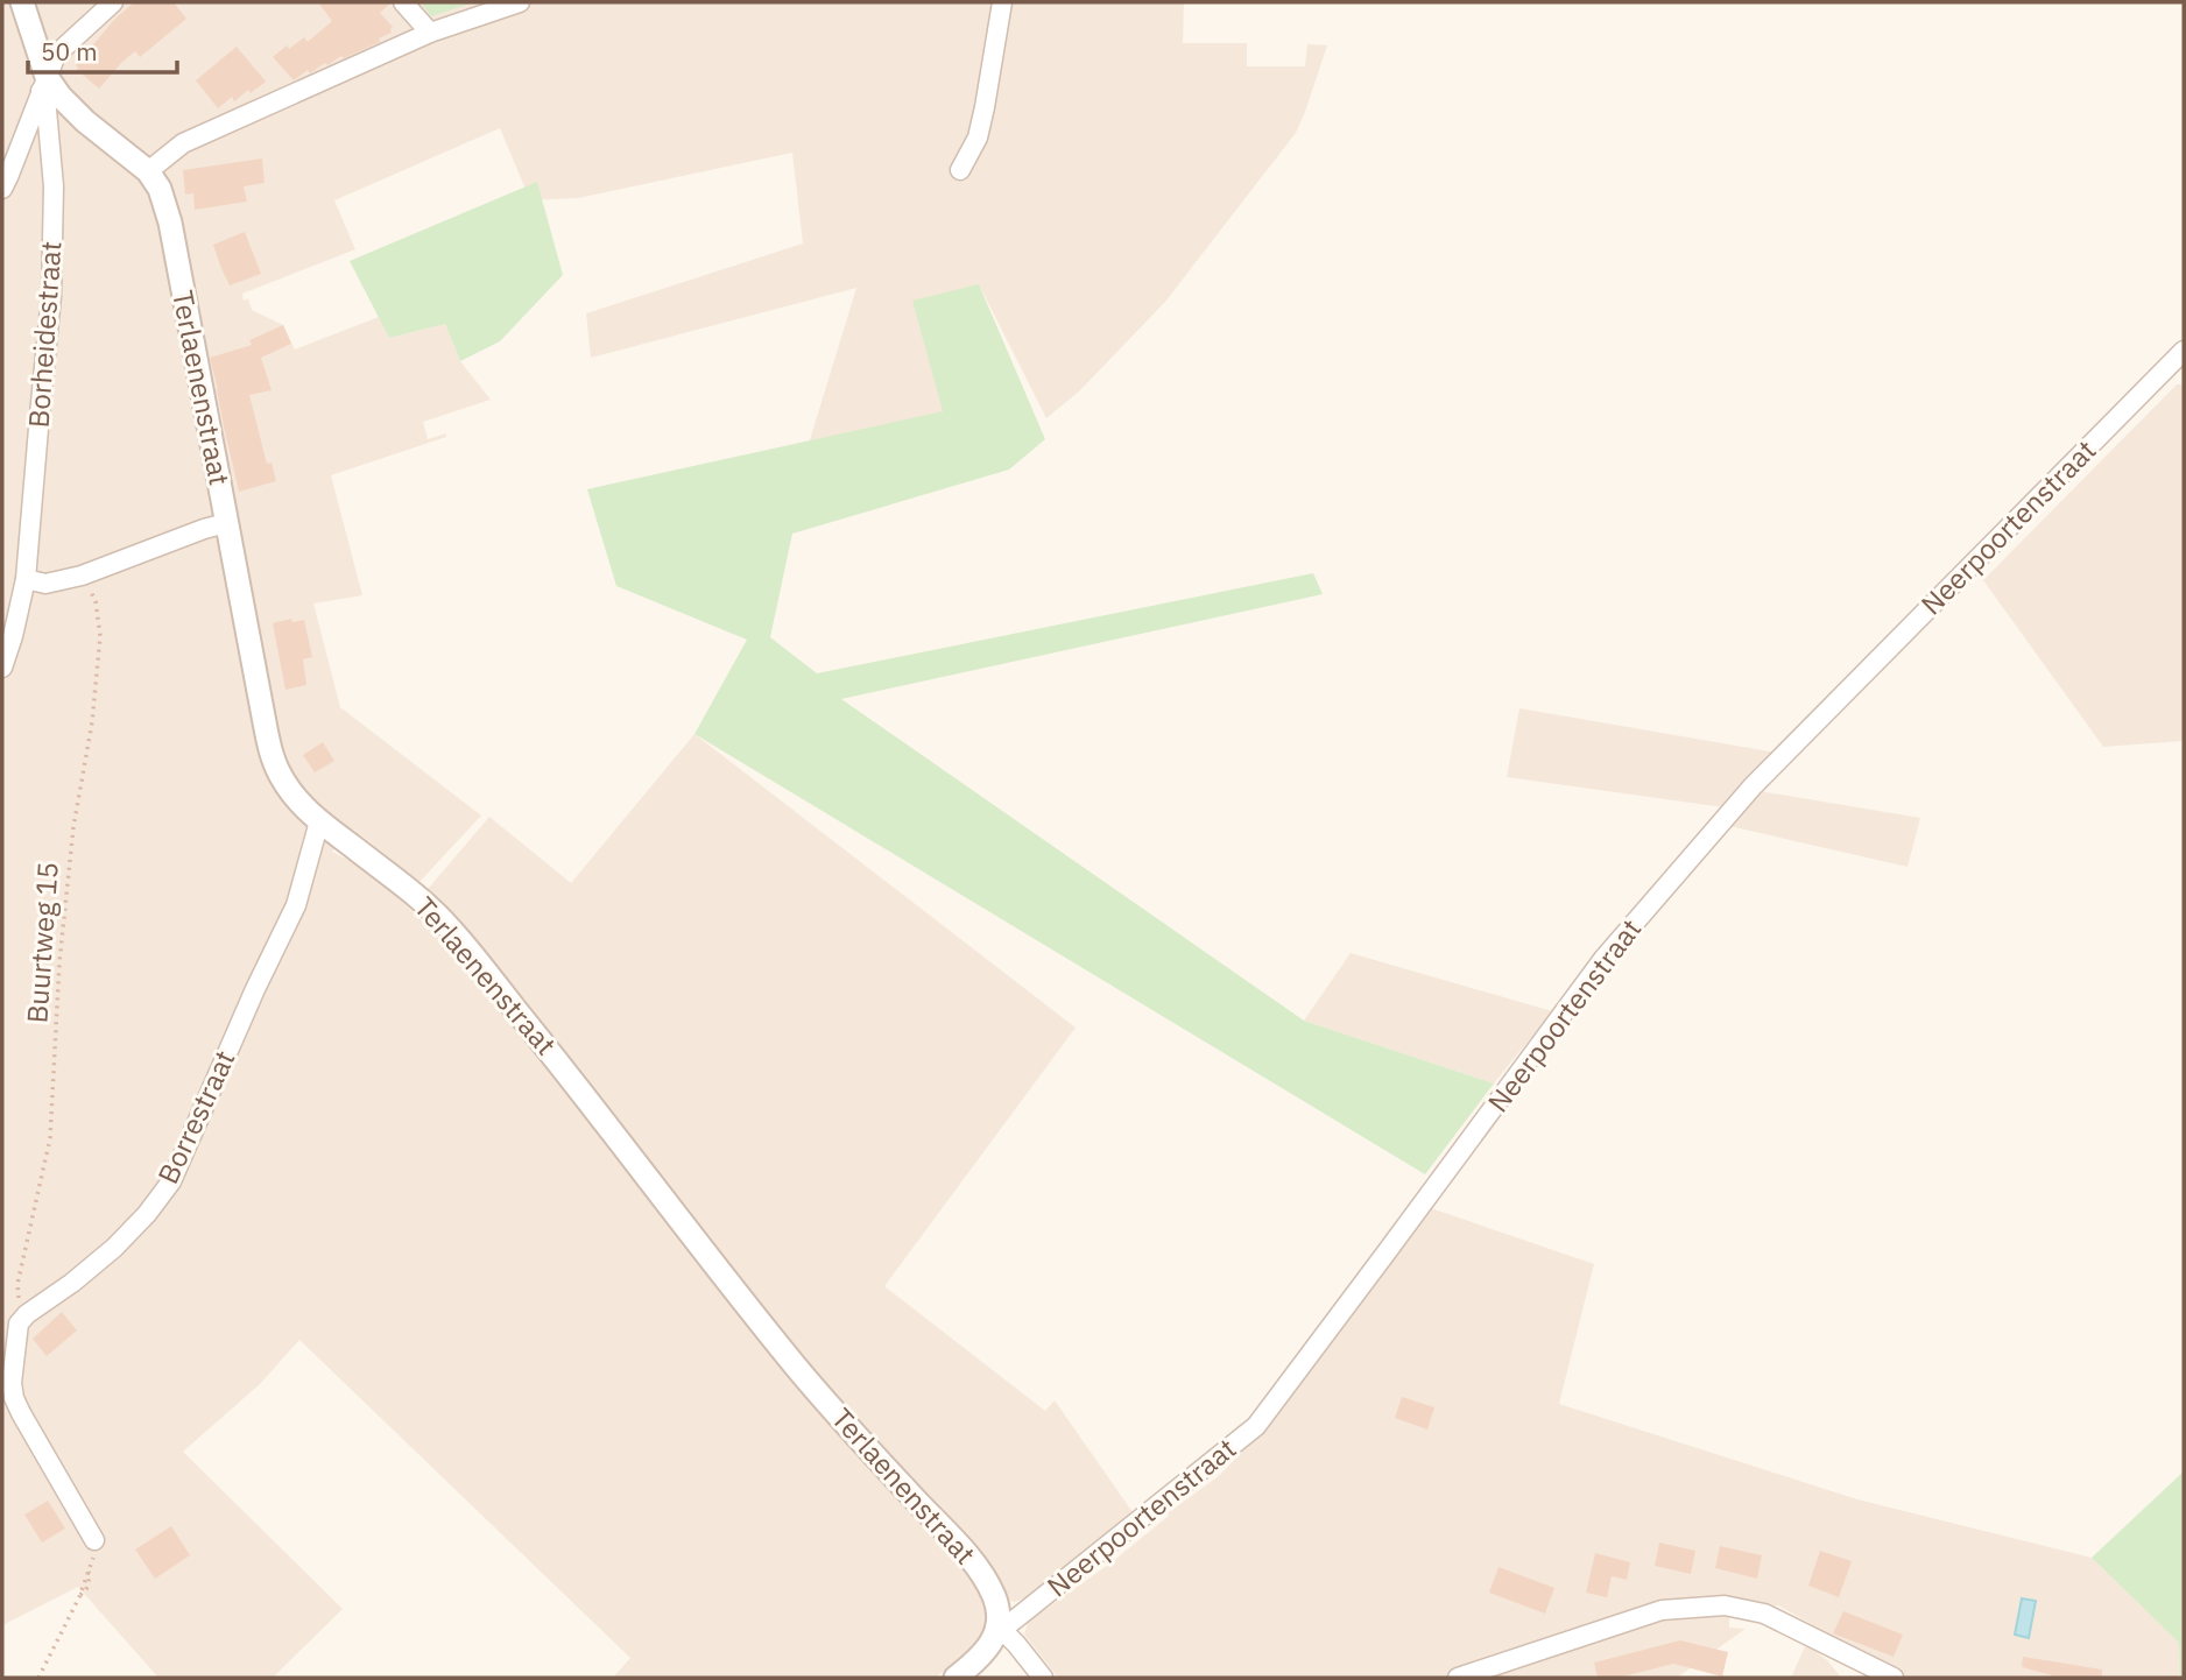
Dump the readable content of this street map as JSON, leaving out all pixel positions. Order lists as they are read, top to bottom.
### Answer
{
  "streets": {
    "street": [
      "Borheidestraat",
      "Terlaenenstraat",
      "Neerpoortenstraat",
      "Borrestraat"
    ],
    "path": ["Buurtweg 15"]
  },
  "crossings": [
    ["Borheidestraat", "Terlaenenstraat"],
    ["Terlaenenstraat", "Neerpoortenstraat"],
    ["Terlaenenstraat", "Borrestraat"],
    ["Buurtweg 15", "Borrestraat"]
  ],
  "scale_bar": "50 m"
}
